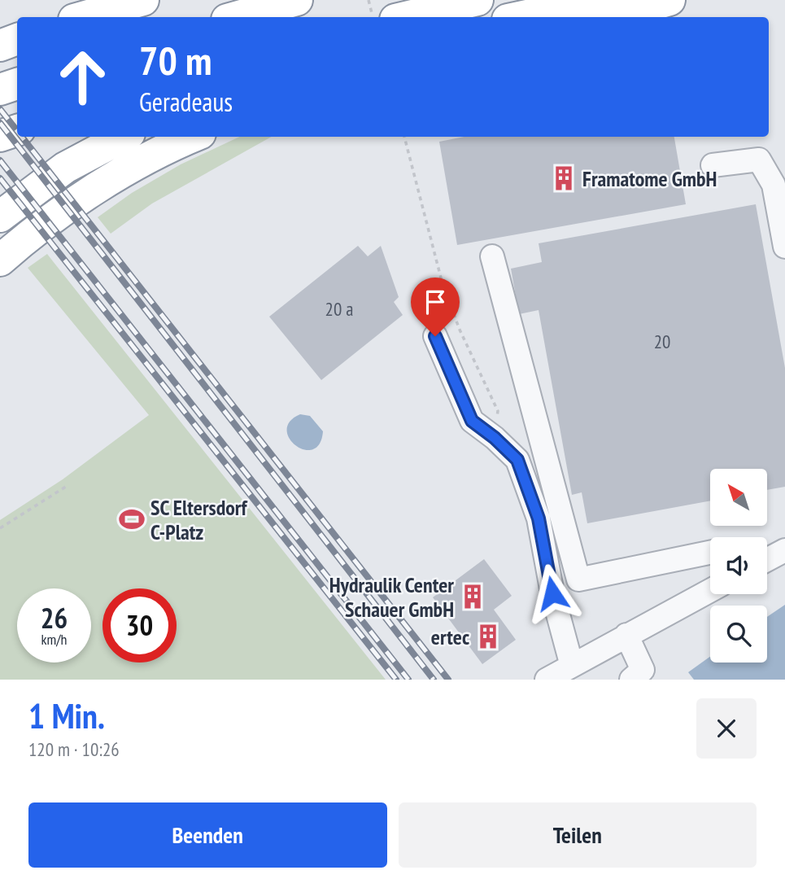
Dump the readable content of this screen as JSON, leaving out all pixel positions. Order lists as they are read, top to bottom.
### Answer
{
  "places": {
    "building": ["Framatome GmbH", "Hydraulik Center Schauer GmbH", "ertec"],
    "sports": ["SC Eltersdorf C-Platz"]
  },
  "house_numbers": ["20 a", "20"],
  "north": "top left",
  "page": {
    "turn": ["70 m", "Geradeaus"],
    "speed": "26 km/h",
    "limit": "30",
    "heading": ["1 Min.", "120 m · 10:26"],
    "buttons": ["Beenden", "Teilen"]
  }
}
